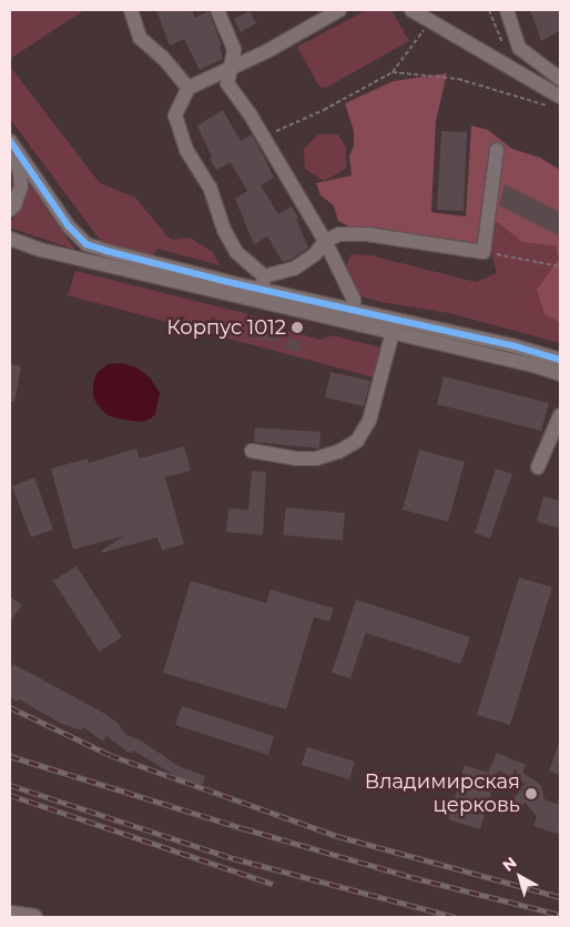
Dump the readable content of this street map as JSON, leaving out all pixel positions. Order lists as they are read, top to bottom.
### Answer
{
  "places": ["Корпус 1012", "Владимирская церковь"],
  "north": "top left"
}
